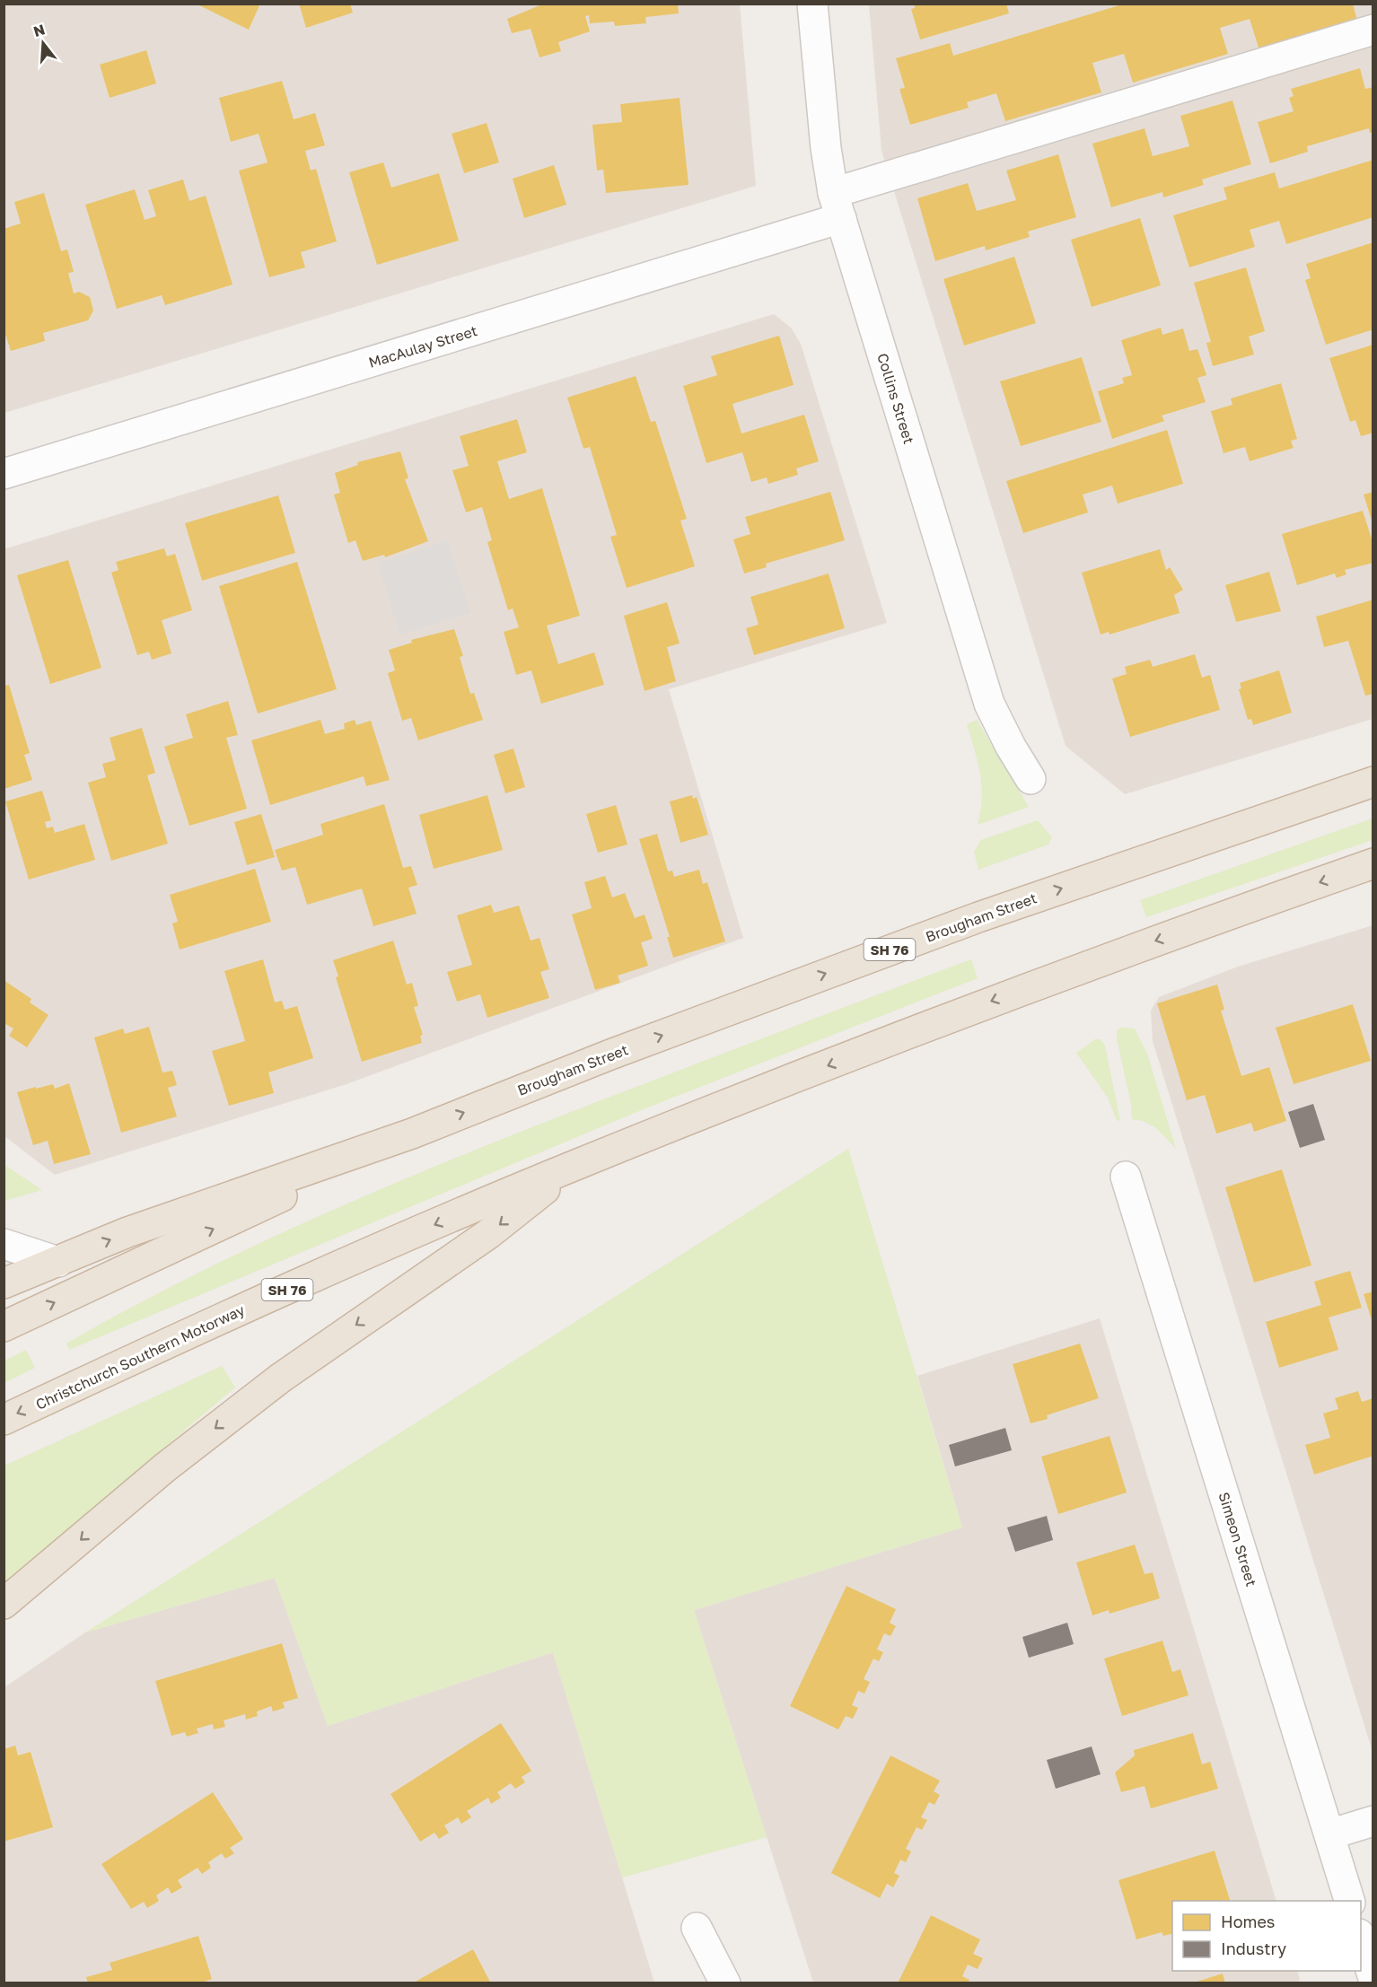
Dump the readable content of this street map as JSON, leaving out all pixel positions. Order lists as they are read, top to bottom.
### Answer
{
  "streets": {
    "highway": ["Brougham Street", "SH 76", "Christchurch Southern Motorway"],
    "street": ["MacAulay Street", "Collins Street", "Simeon Street"]
  },
  "crossings": [
    ["MacAulay Street", "Collins Street"],
    ["Brougham Street", "SH 76"],
    ["SH 76", "Christchurch Southern Motorway"]
  ],
  "legend": ["Homes", "Industry"],
  "north": "top"
}
